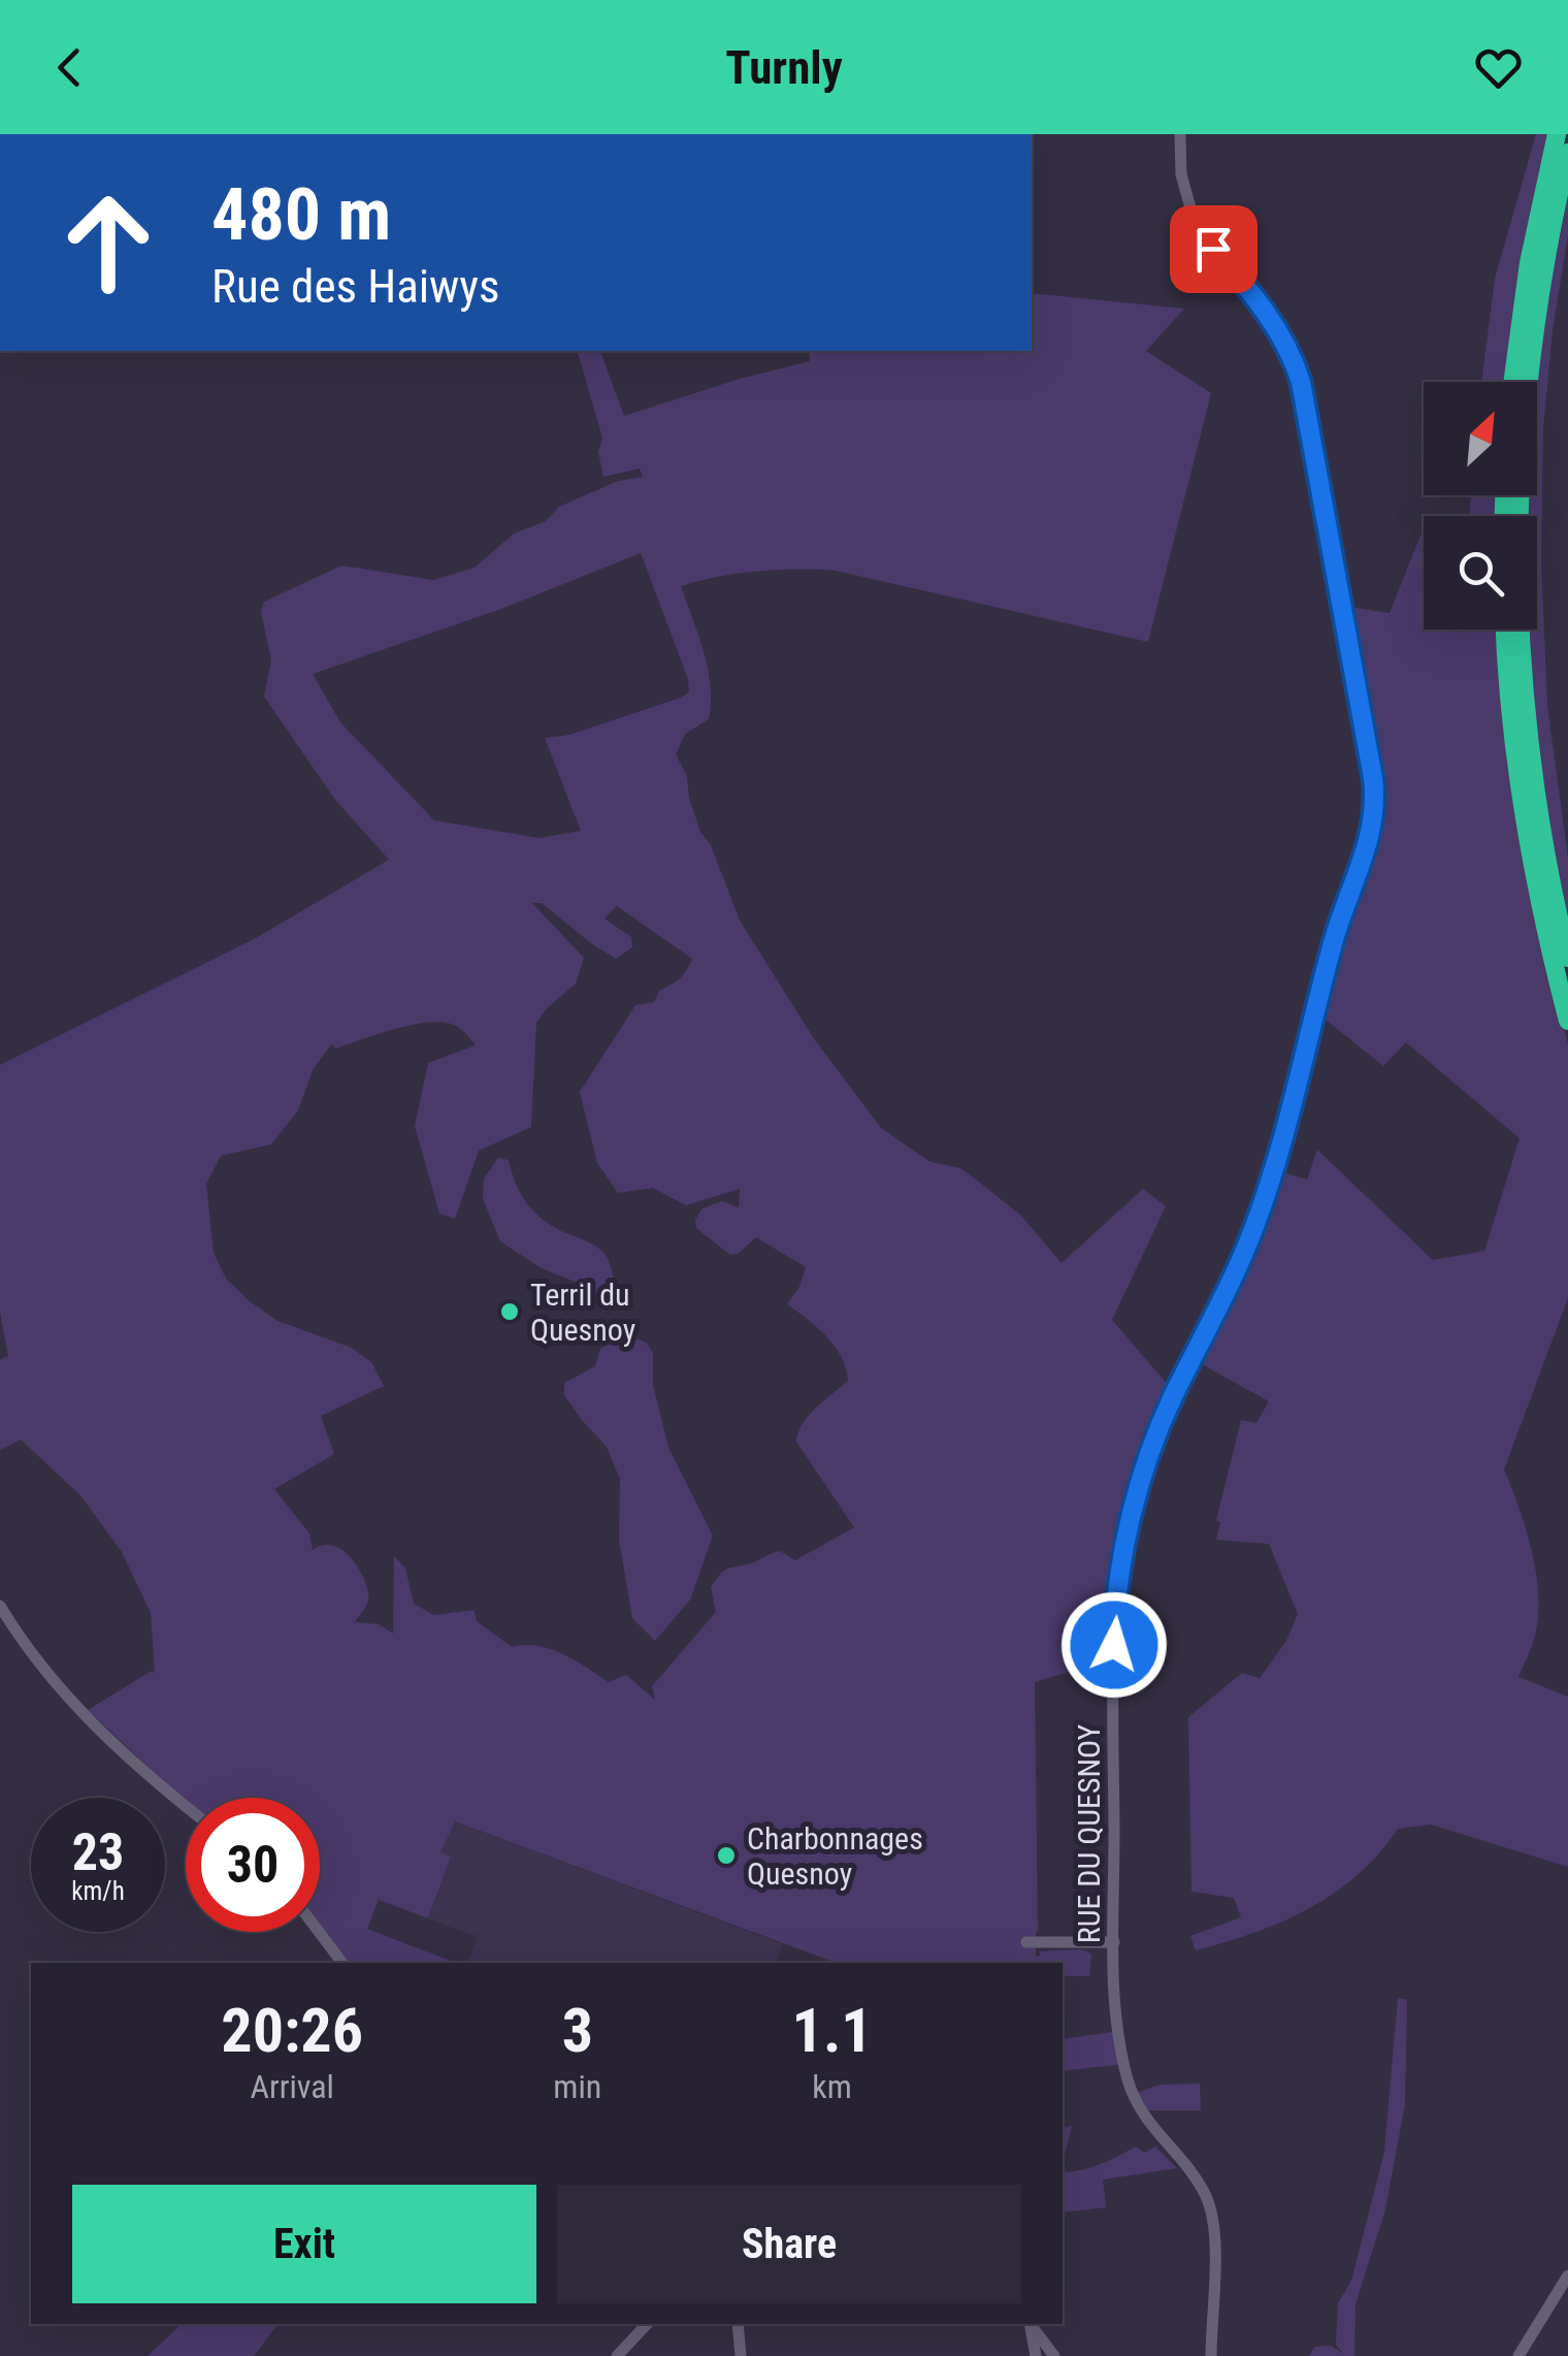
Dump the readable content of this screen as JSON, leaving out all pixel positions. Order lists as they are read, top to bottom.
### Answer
{
  "streets": {
    "street": ["RUE DU QUESNOY"]
  },
  "places": ["Terril du Quesnoy", "Charbonnages Quesnoy"],
  "north": "top right",
  "page": {
    "header": "Turnly",
    "turn": ["480 m", "Rue des Haiwys"],
    "speed": "23 km/h",
    "limit": "30",
    "eta": [
      "20:26",
      "Arrival",
      "3",
      "min",
      "1.1",
      "km"
    ],
    "buttons": ["Exit", "Share"]
  }
}
